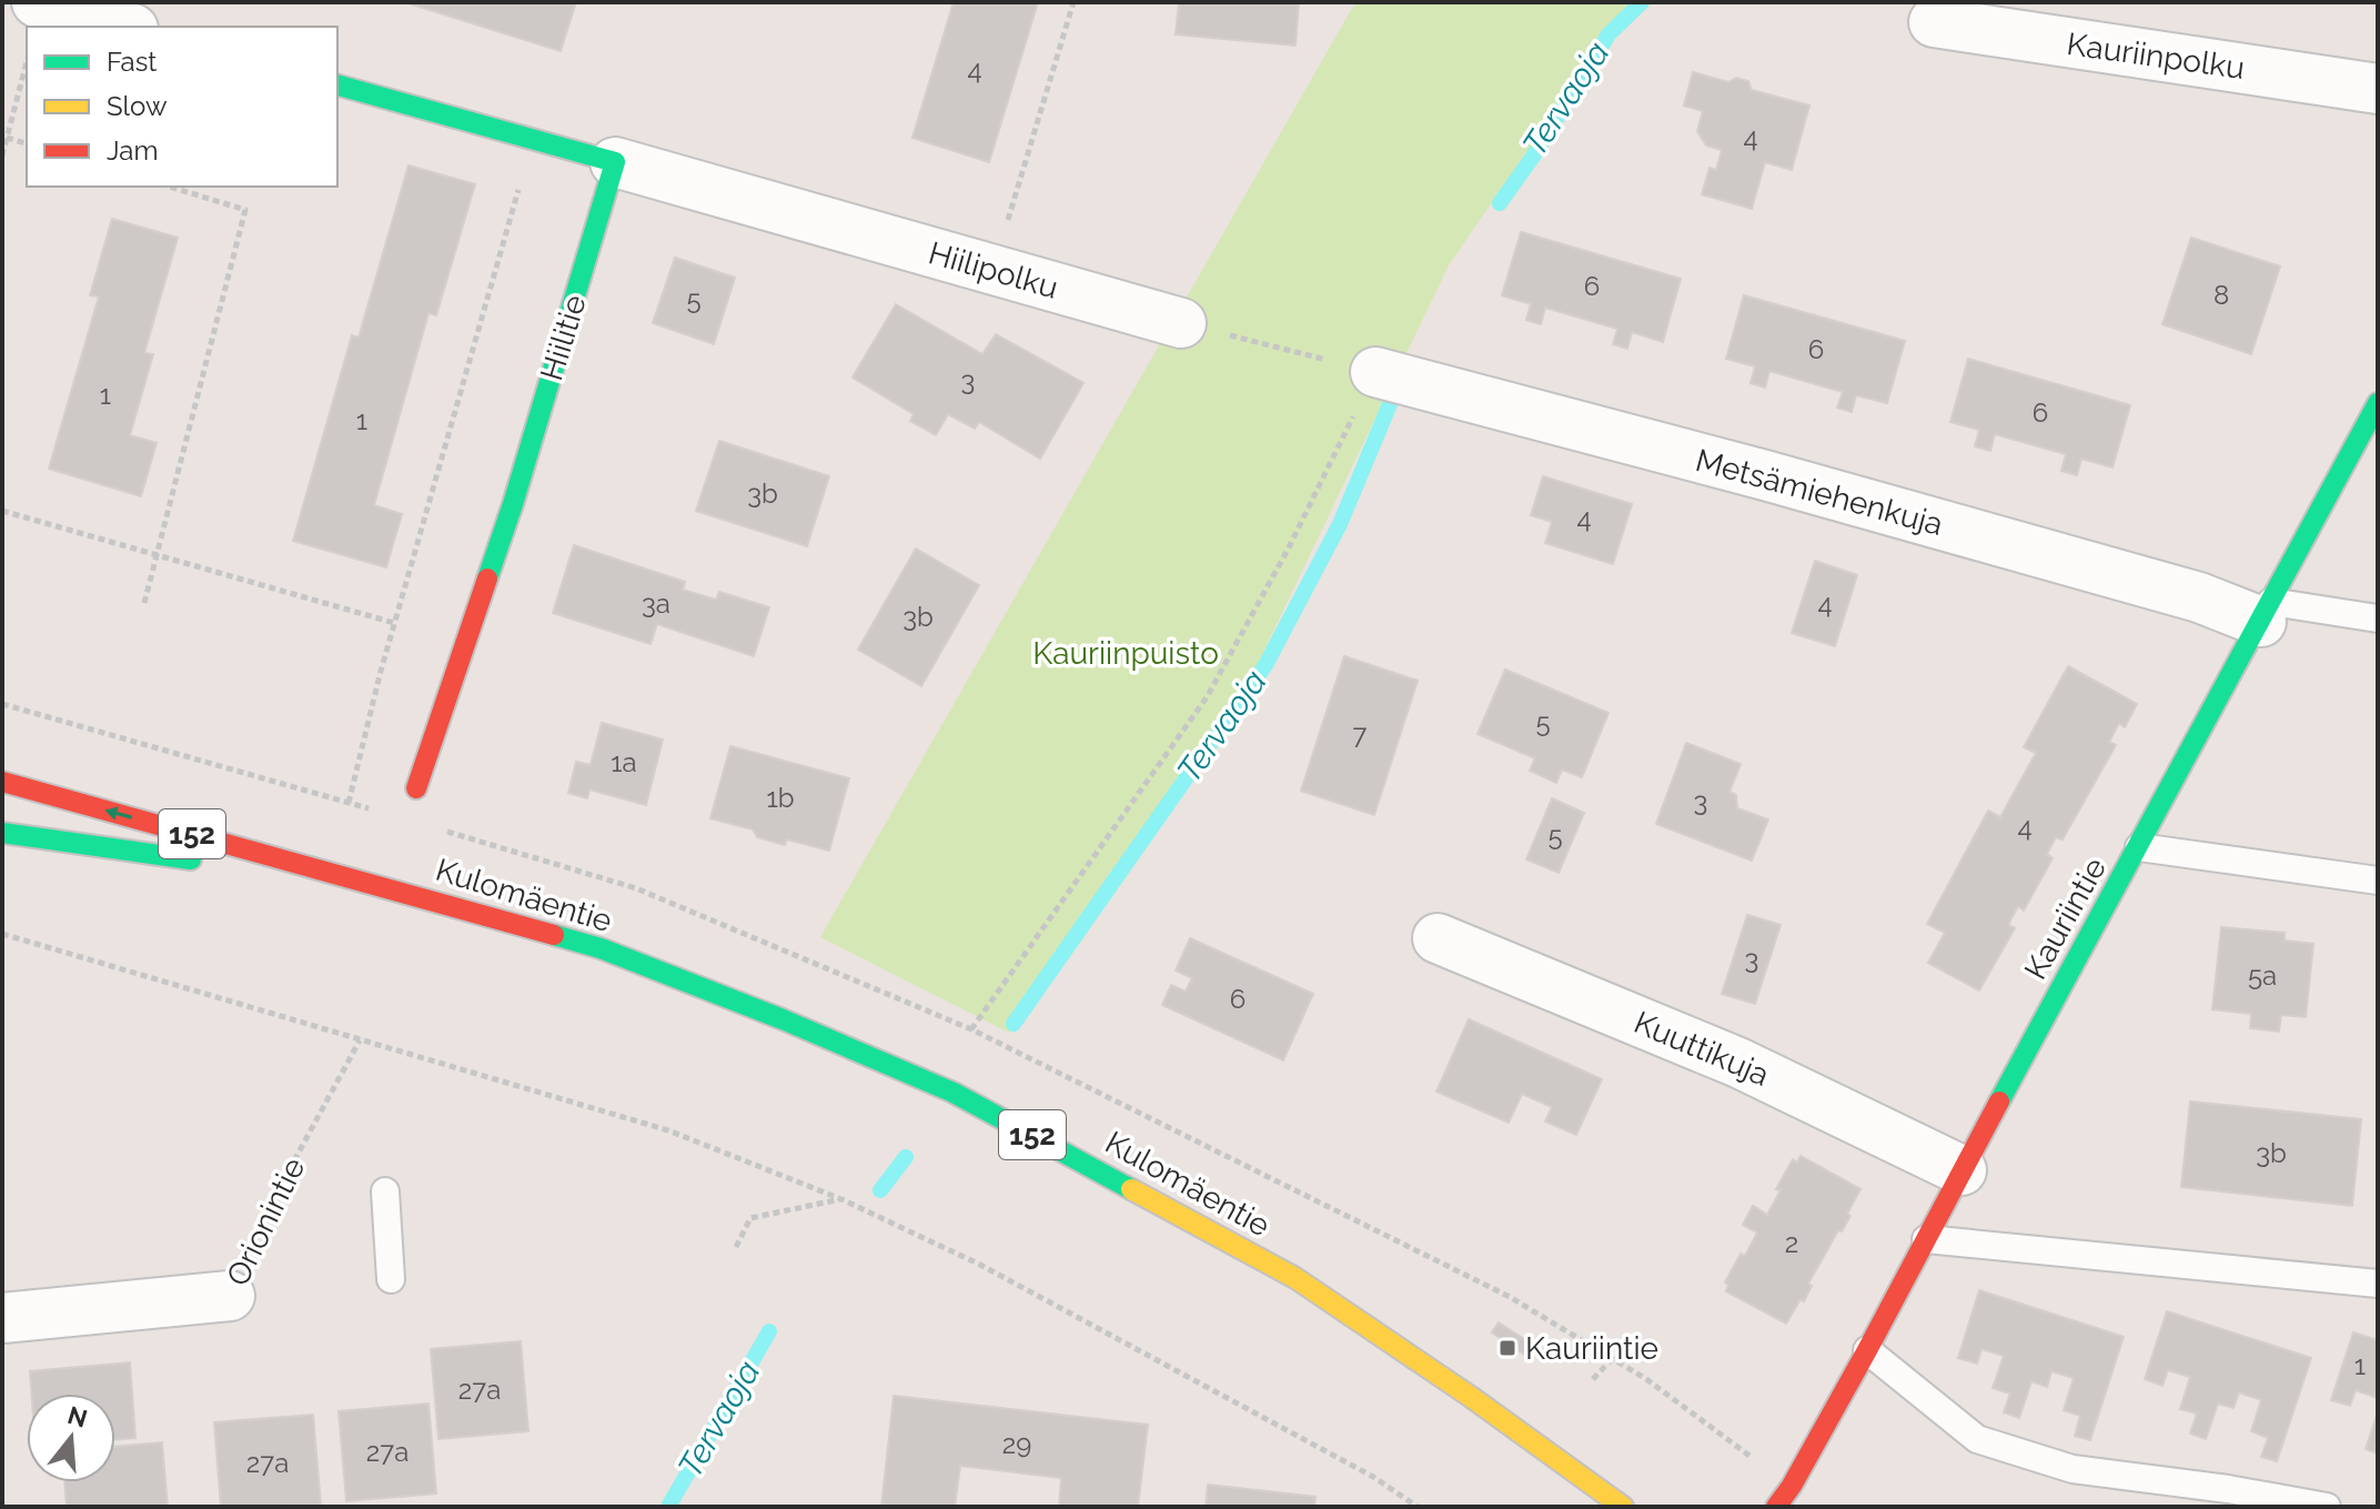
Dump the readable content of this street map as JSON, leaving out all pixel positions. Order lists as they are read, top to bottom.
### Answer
{
  "streets": {
    "street": [
      "Kauriinpolku",
      "Hiilipolku",
      "Hiilitie",
      "Metsämiehenkuja",
      "152",
      "Kulomäentie",
      "Kauriintie",
      "Kuuttikuja",
      "Orionintie"
    ]
  },
  "crossings": [
    ["Hiilipolku", "Hiilitie"],
    ["Metsämiehenkuja", "Kauriintie"],
    ["Kauriintie", "Kuuttikuja"]
  ],
  "water": ["Tervaoja"],
  "parks": ["Kauriinpuisto"],
  "places": {
    "transit": ["Kauriintie"]
  },
  "house_numbers": [
    "4",
    "4",
    "6",
    "8",
    "5",
    "6",
    "3",
    "1",
    "6",
    "1",
    "3b",
    "4",
    "3a",
    "4",
    "3b",
    "5",
    "7",
    "1a",
    "1b",
    "3",
    "4",
    "5",
    "3",
    "5a",
    "6",
    "3b",
    "2",
    "1",
    "27a",
    "29",
    "27a",
    "27a"
  ],
  "legend": ["Fast", "Slow", "Jam"],
  "north": "top"
}
